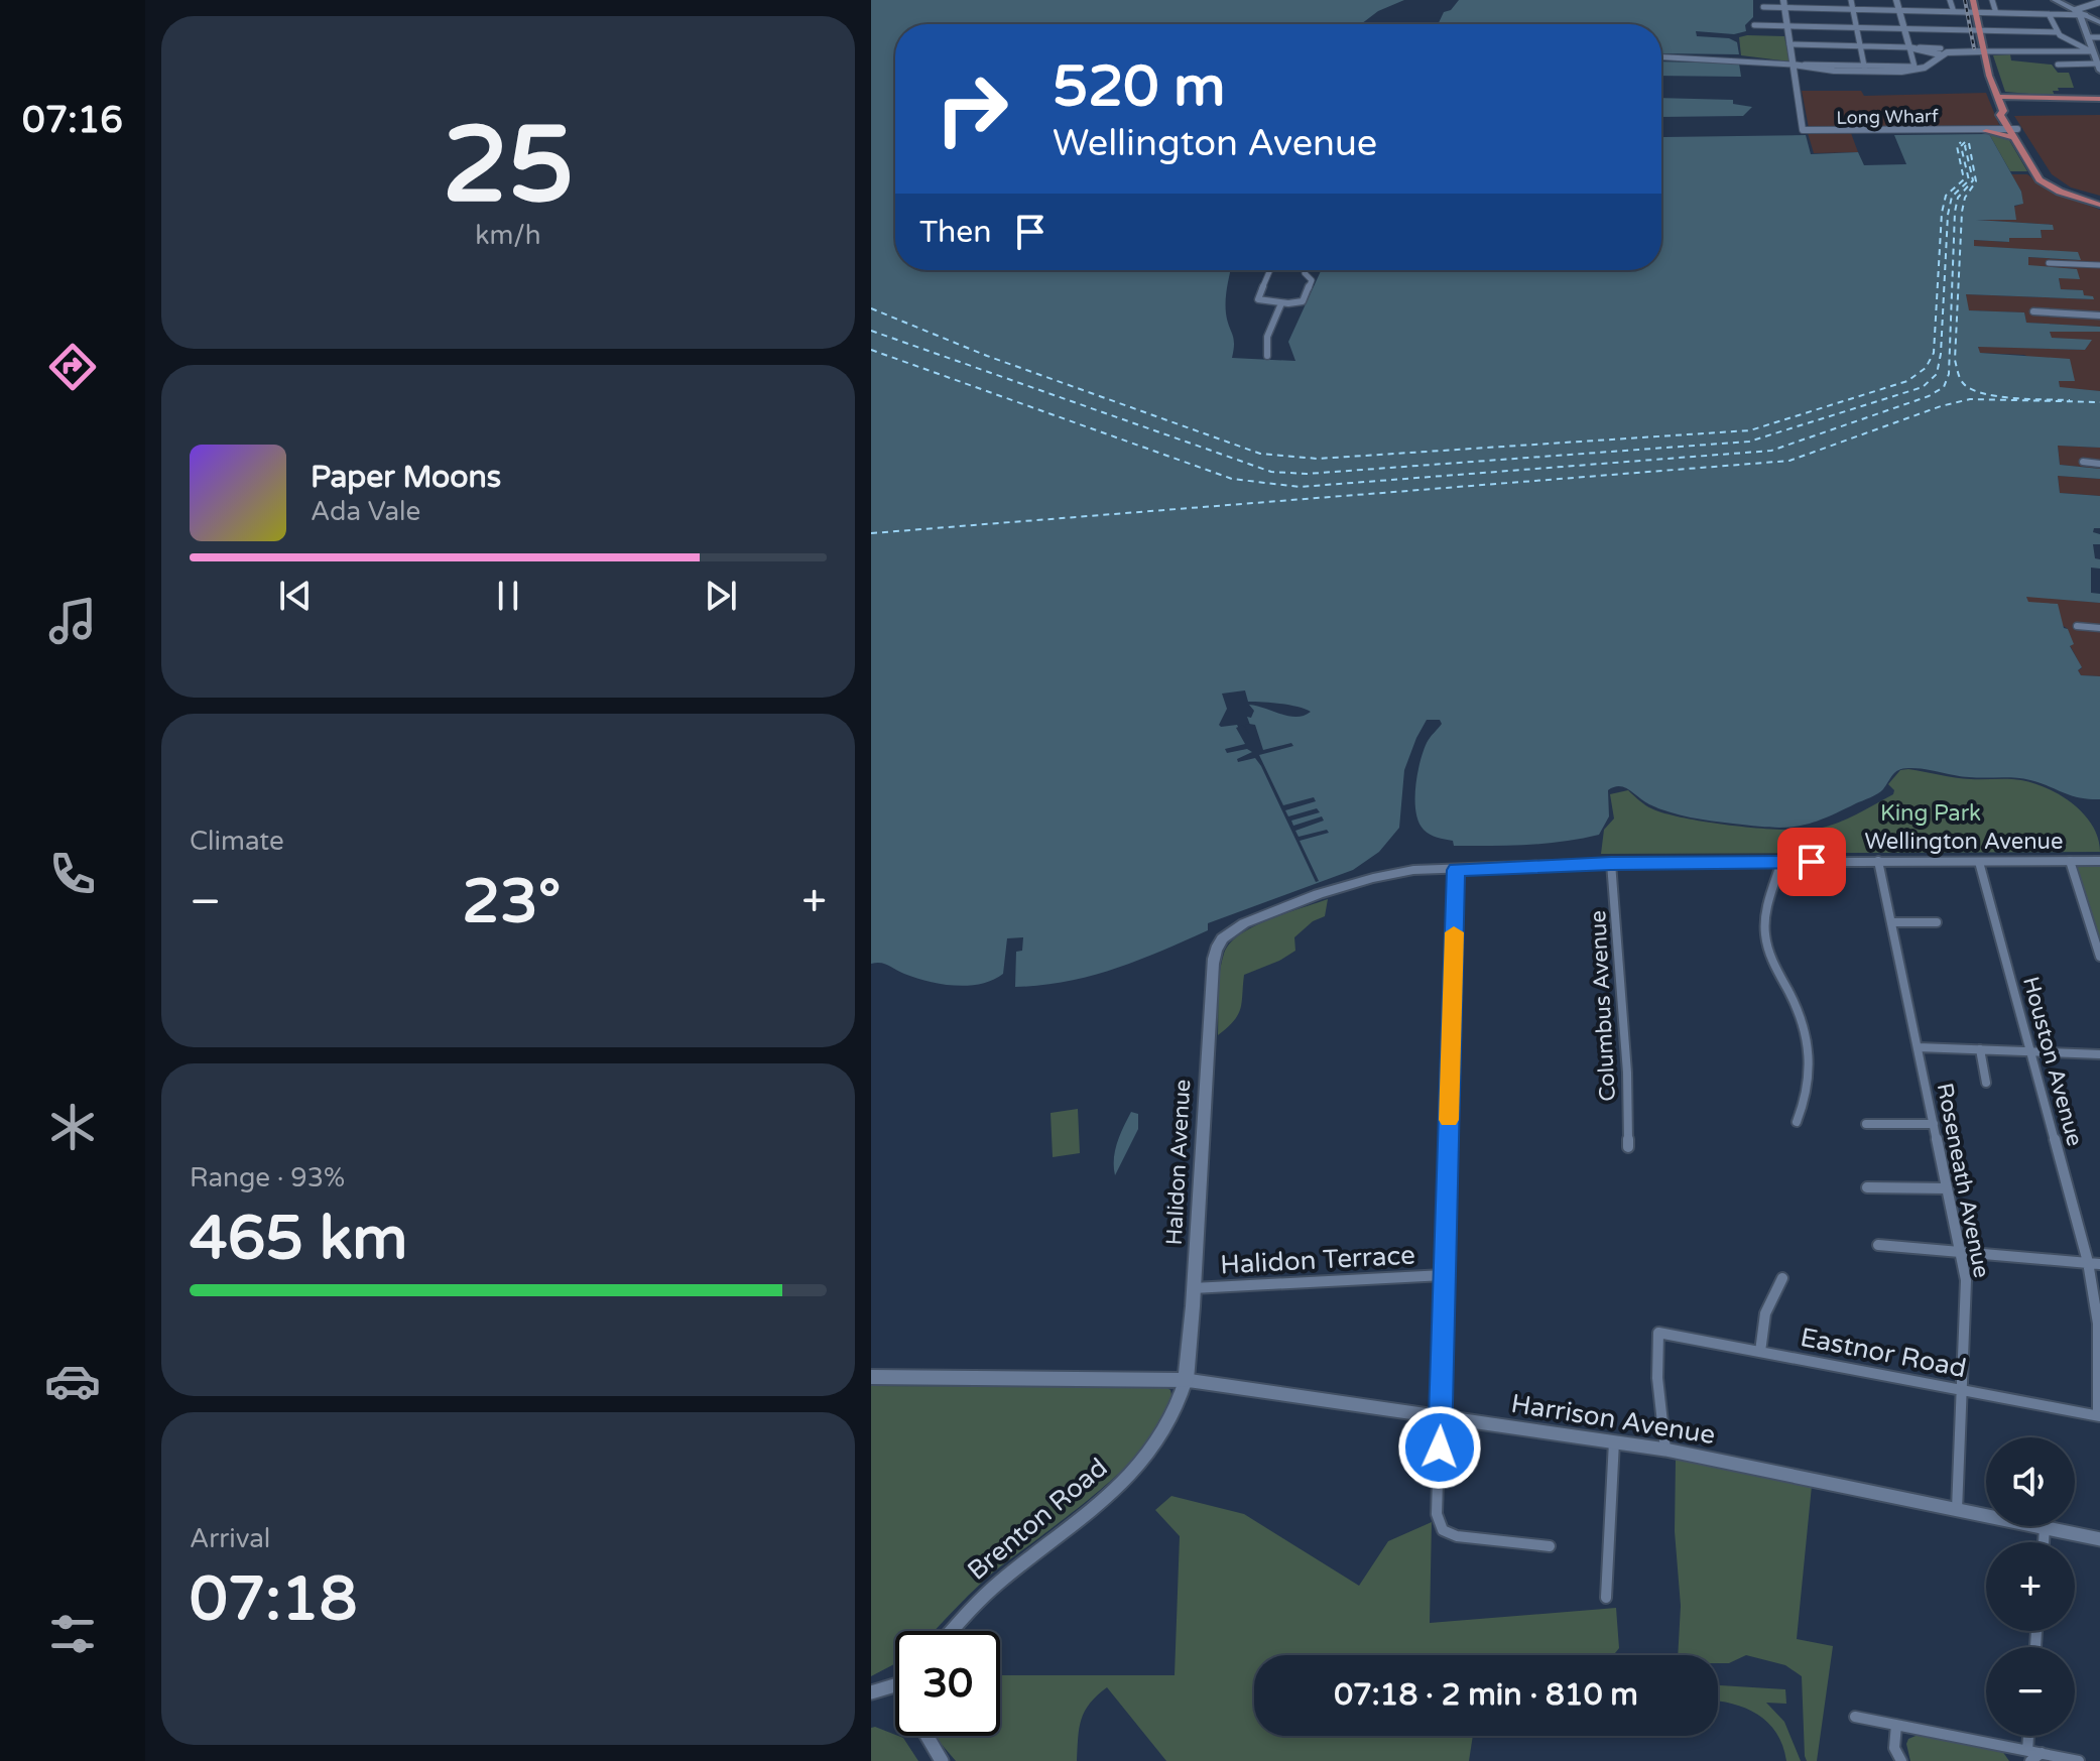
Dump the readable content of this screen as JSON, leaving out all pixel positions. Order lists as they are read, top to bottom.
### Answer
{
  "streets": {
    "main road": ["Wellington Avenue", "Halidon Avenue", "Harrison Avenue"],
    "street": [
      "Long Wharf",
      "Columbus Avenue",
      "Houston Avenue",
      "Roseneath Avenue",
      "Halidon Terrace",
      "Eastnor Road",
      "Brenton Road"
    ]
  },
  "crossings": [
    ["Wellington Avenue", "Columbus Avenue"],
    ["Wellington Avenue", "Houston Avenue"],
    ["Wellington Avenue", "Halidon Avenue"],
    ["Wellington Avenue", "Roseneath Avenue"],
    ["Houston Avenue", "Eastnor Road"],
    ["Halidon Avenue", "Halidon Terrace"],
    ["Halidon Avenue", "Harrison Avenue"],
    ["Halidon Avenue", "Brenton Road"],
    ["Roseneath Avenue", "Eastnor Road"],
    ["Roseneath Avenue", "Harrison Avenue"],
    ["Eastnor Road", "Harrison Avenue"],
    ["Harrison Avenue", "Brenton Road"]
  ],
  "parks": ["King Park"],
  "page": {
    "tabs": "07:16",
    "tile": [
      ["25", "km/h"],
      "Climate",
      ["Range · 93%", "465 km"],
      ["Arrival", "07:18"]
    ],
    "turn": ["520 m", "Wellington Avenue"],
    "then": "Then",
    "song": ["Paper Moons", "Ada Vale"],
    "heat": ["−", "23°", "+"],
    "map_buttons": ["+", "−"],
    "limit": "30",
    "trip": "07:18 · 2 min · 810 m"
  }
}
